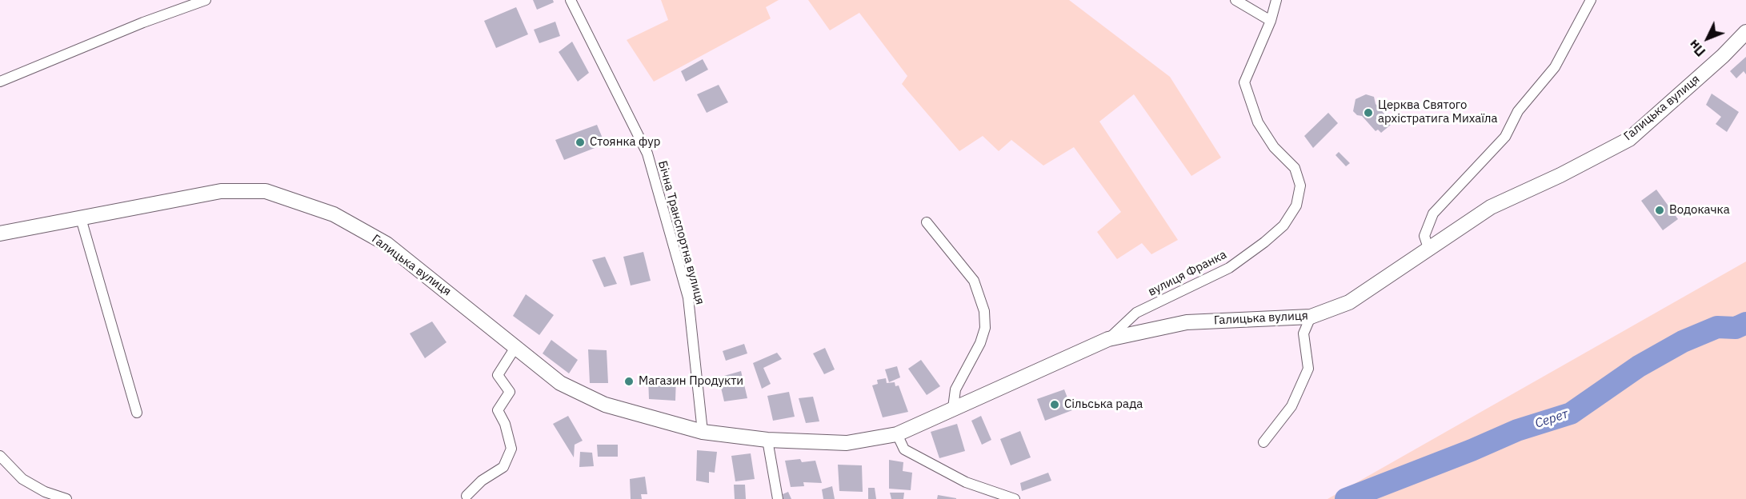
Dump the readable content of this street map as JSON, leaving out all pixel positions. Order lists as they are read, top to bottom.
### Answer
{
  "streets": {
    "main road": ["Галицька вулиця"],
    "street": ["Бічна Транспортна вулиця", "вулиця Франка"]
  },
  "crossings": [
    ["Галицька вулиця", "Бічна Транспортна вулиця"],
    ["Галицька вулиця", "вулиця Франка"]
  ],
  "water": ["Серет"],
  "places": [
    "Церква Святого архістратига Михаїла",
    "Стоянка фур",
    "Водокачка",
    "Магазин Продукти",
    "Сільська рада"
  ],
  "north": "bottom left"
}
